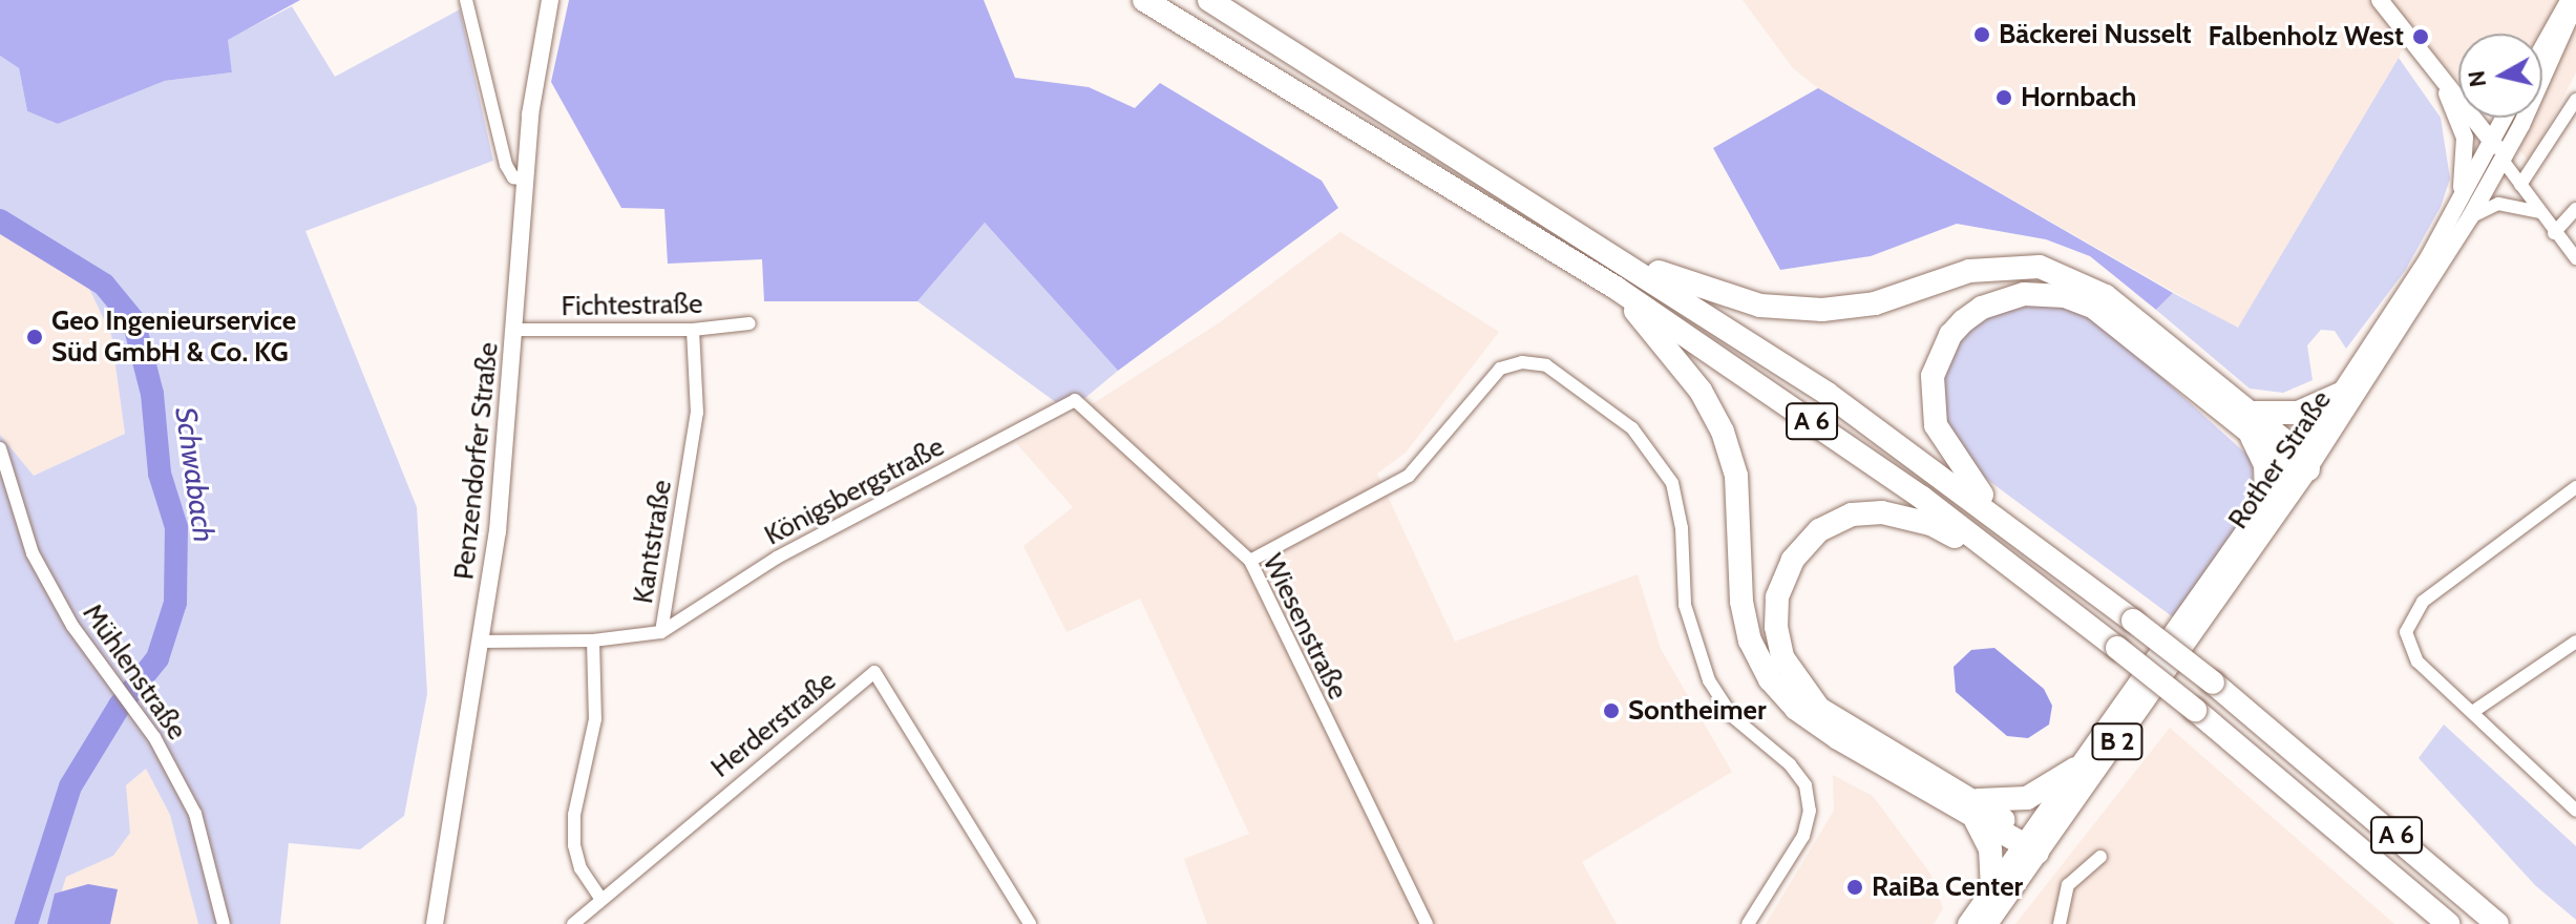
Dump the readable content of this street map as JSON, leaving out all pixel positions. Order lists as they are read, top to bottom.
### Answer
{
  "streets": {
    "highway": ["A 6"],
    "main road": ["Rother Straße", "Penzendorfer Straße", "B 2"],
    "street": [
      "Fichtestraße",
      "Königsbergstraße",
      "Kantstraße",
      "Wiesenstraße",
      "Mühlenstraße",
      "Herderstraße"
    ]
  },
  "crossings": [
    ["Fichtestraße", "Penzendorfer Straße"],
    ["Fichtestraße", "Kantstraße"],
    ["Penzendorfer Straße", "Kantstraße"],
    ["Königsbergstraße", "Kantstraße"],
    ["Königsbergstraße", "Wiesenstraße"]
  ],
  "water": ["Schwabach"],
  "places": [
    "Bäckerei Nusselt",
    "Falbenholz West",
    "Hornbach",
    "Geo Ingenieurservice Süd GmbH & Co. KG",
    "Sontheimer",
    "RaiBa Center"
  ],
  "north": "left"
}
